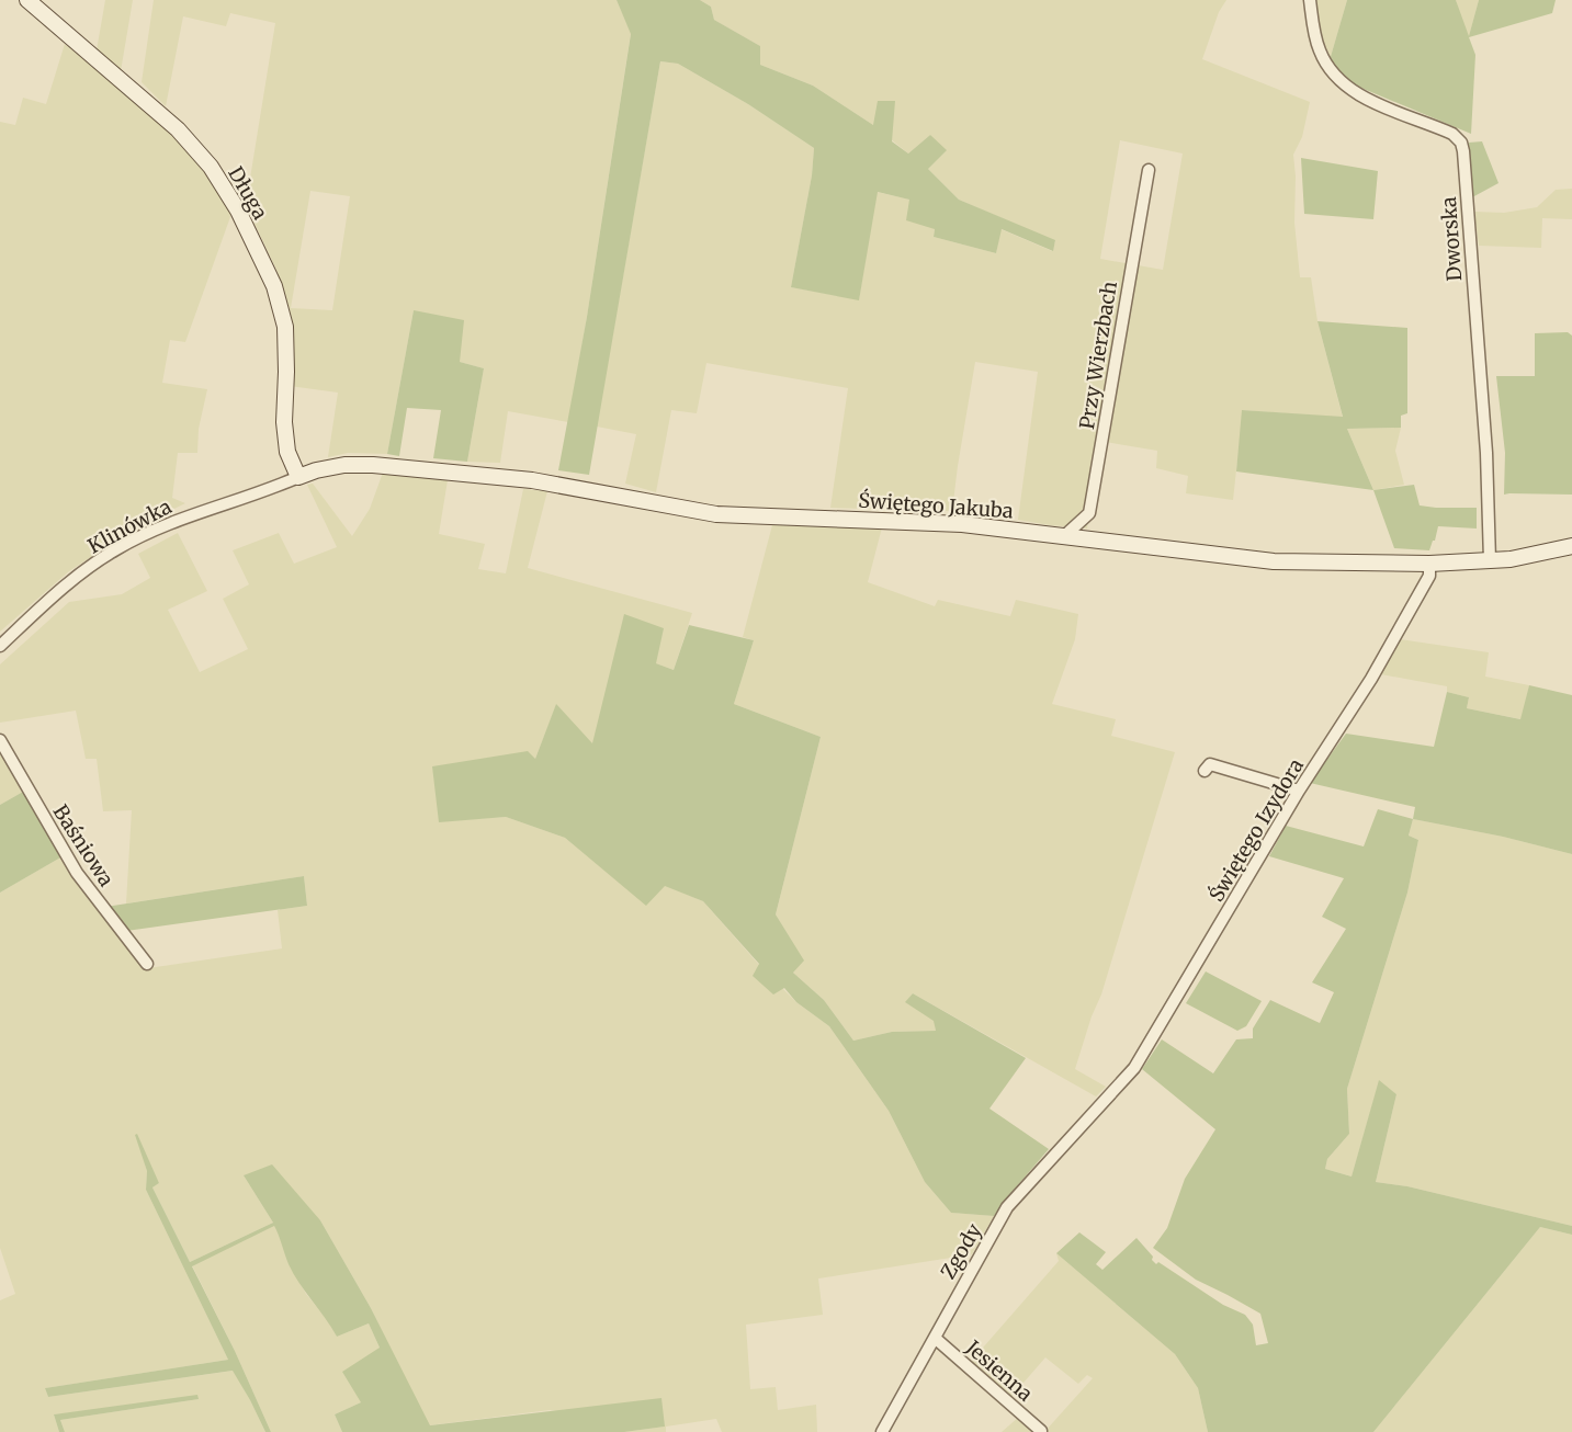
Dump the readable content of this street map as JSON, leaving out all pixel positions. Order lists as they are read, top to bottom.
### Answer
{
  "streets": {
    "street": [
      "Długa",
      "Dworska",
      "Przy Wierzbach",
      "Świętego Jakuba",
      "Klinówka",
      "Świętego Izydora",
      "Baśniowa",
      "Zgody",
      "Jesienna"
    ]
  },
  "crossings": [
    ["Długa", "Świętego Jakuba"],
    ["Długa", "Klinówka"],
    ["Dworska", "Świętego Jakuba"],
    ["Przy Wierzbach", "Świętego Jakuba"],
    ["Świętego Jakuba", "Klinówka"],
    ["Świętego Jakuba", "Świętego Izydora"],
    ["Świętego Izydora", "Zgody"],
    ["Zgody", "Jesienna"]
  ]
}
